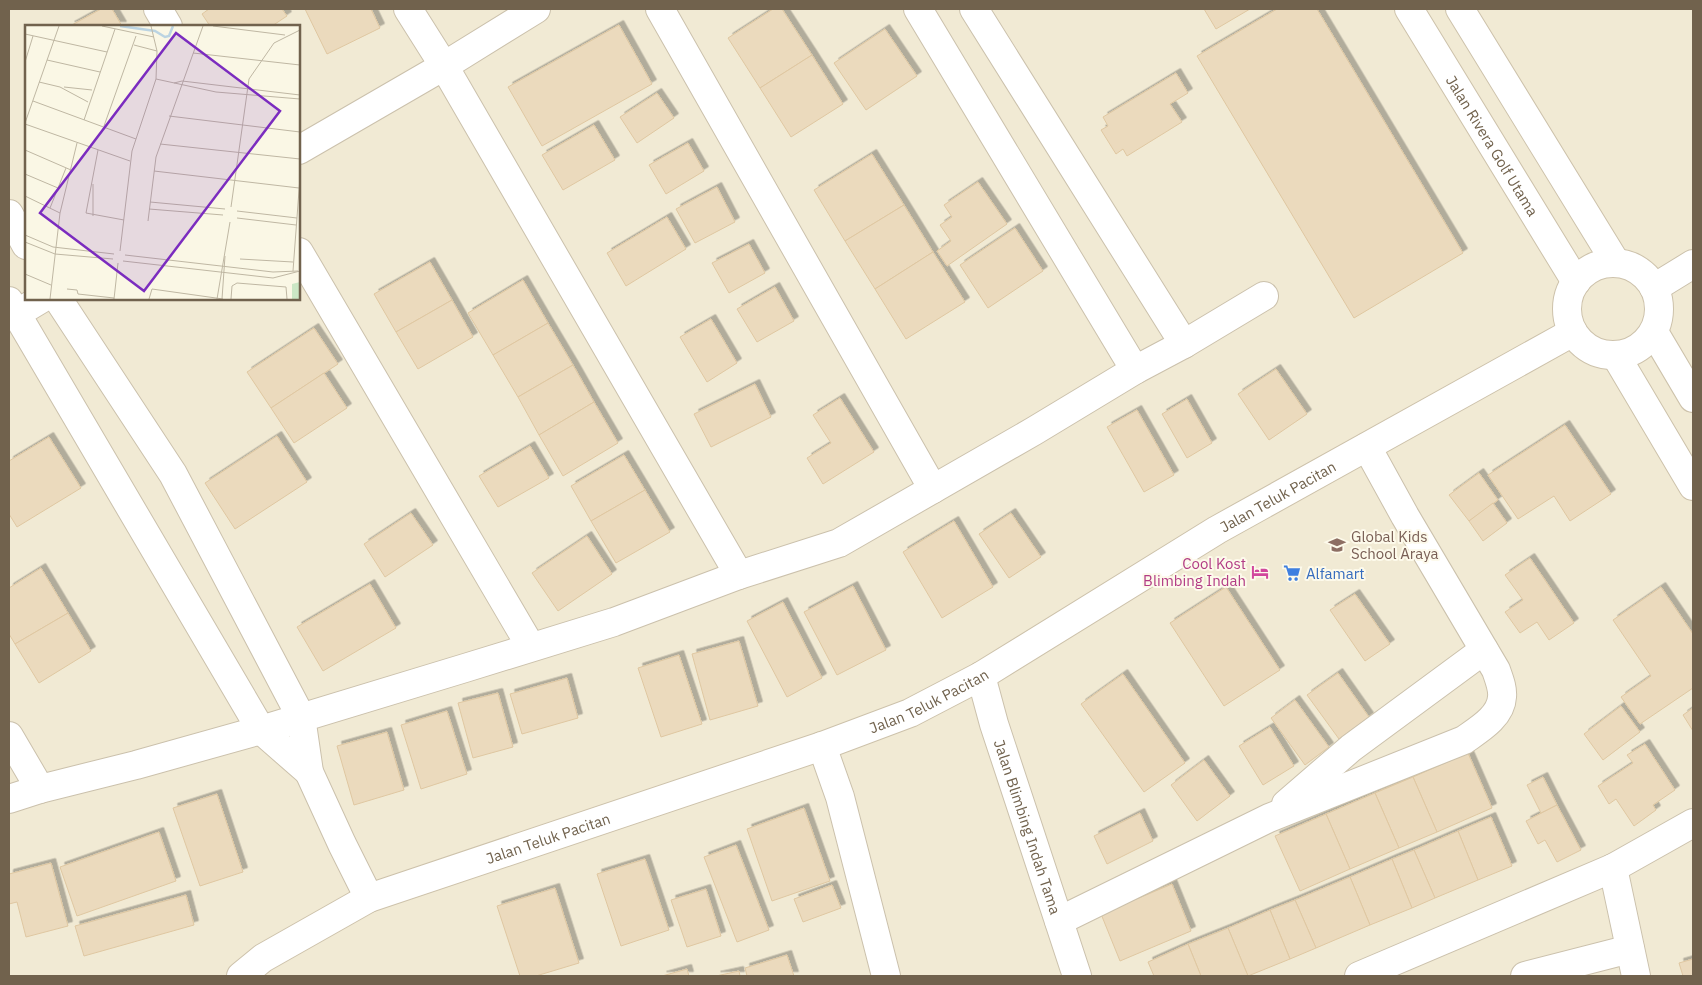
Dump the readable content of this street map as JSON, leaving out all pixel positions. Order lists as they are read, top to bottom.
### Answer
{
  "streets": {
    "street": ["Jalan Rivera Golf Utama", "Jalan Teluk Pacitan", "Jalan Blimbing Indah Tama"]
  },
  "crossings": [
    ["Jalan Rivera Golf Utama", "Jalan Teluk Pacitan"],
    ["Jalan Teluk Pacitan", "Jalan Blimbing Indah Tama"]
  ],
  "places": {
    "school or university": ["Global Kids School Araya"],
    "hotel": ["Cool Kost Blimbing Indah"],
    "supermarket": ["Alfamart"]
  }
}
